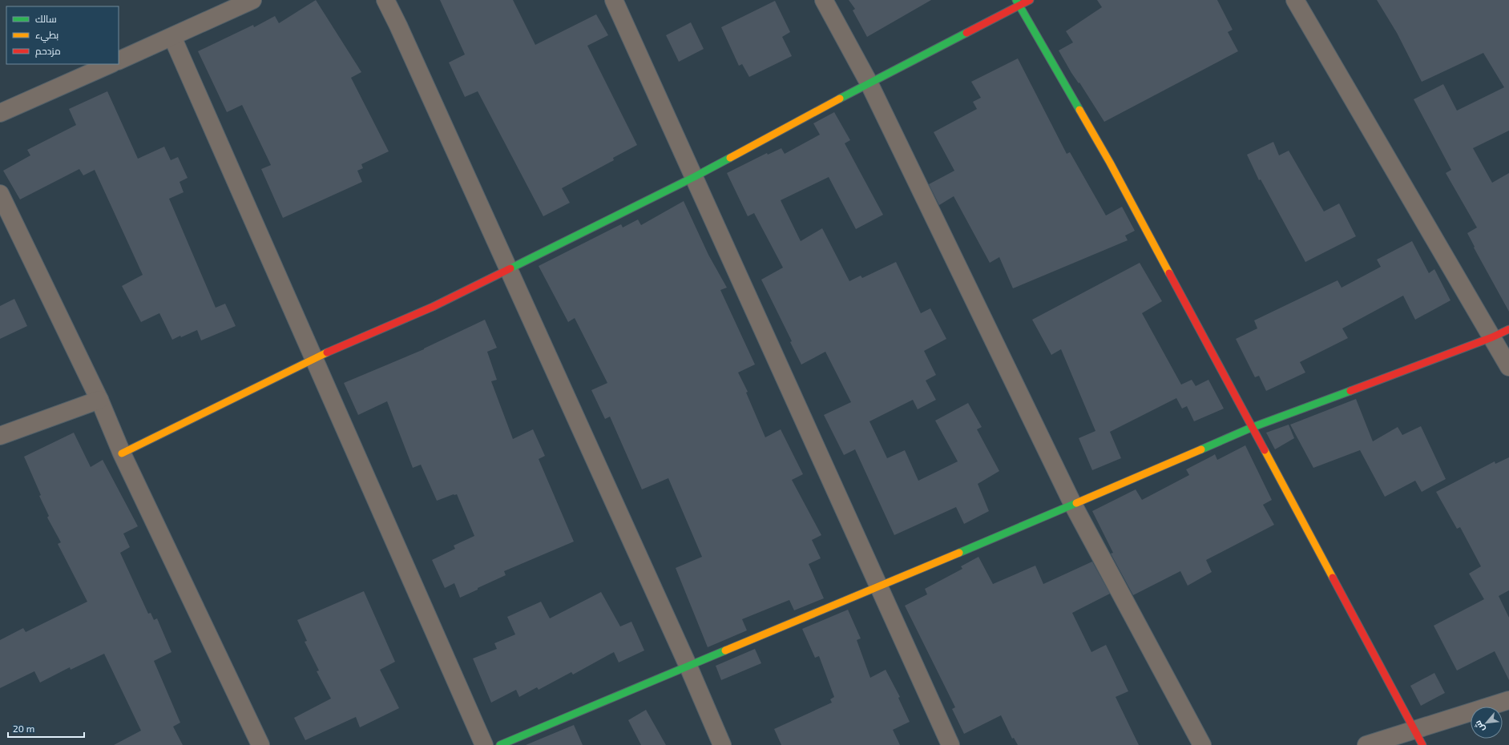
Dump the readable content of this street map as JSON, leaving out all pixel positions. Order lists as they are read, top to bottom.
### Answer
{
  "legend": ["سالك", "بطيء", "مزدحم"],
  "scale_bar": "20 m",
  "north": "bottom left"
}
